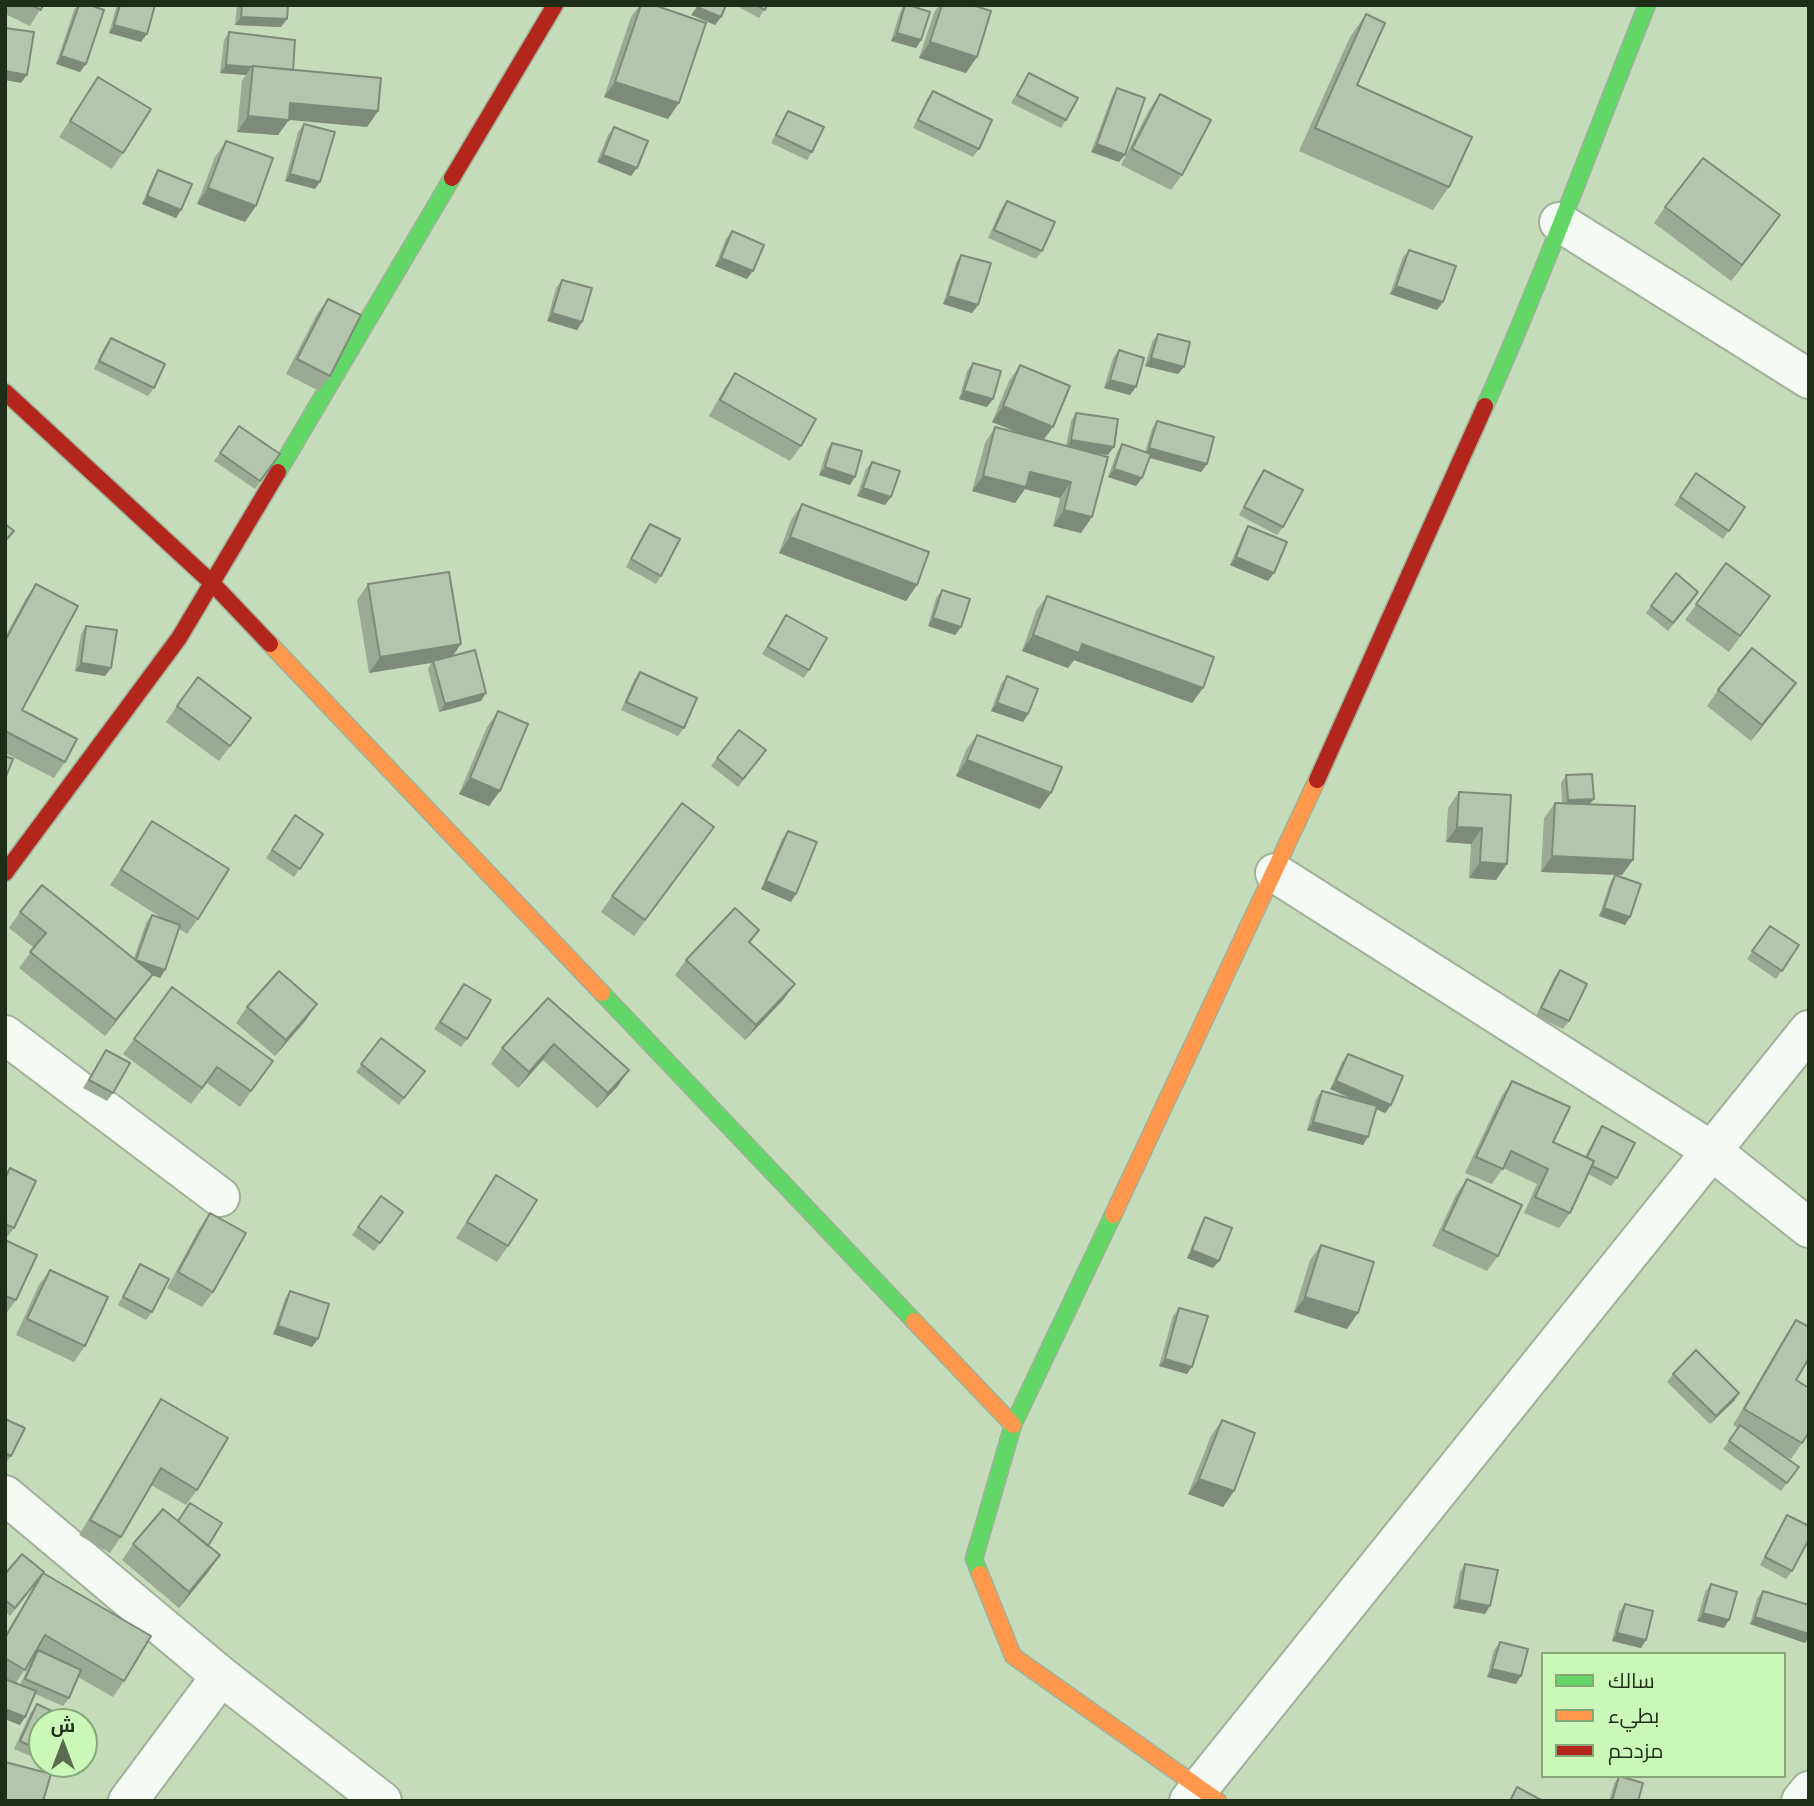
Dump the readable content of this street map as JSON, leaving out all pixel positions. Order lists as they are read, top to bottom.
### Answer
{
  "legend": ["سالك", "بطيء", "مزدحم"],
  "north": "top"
}
